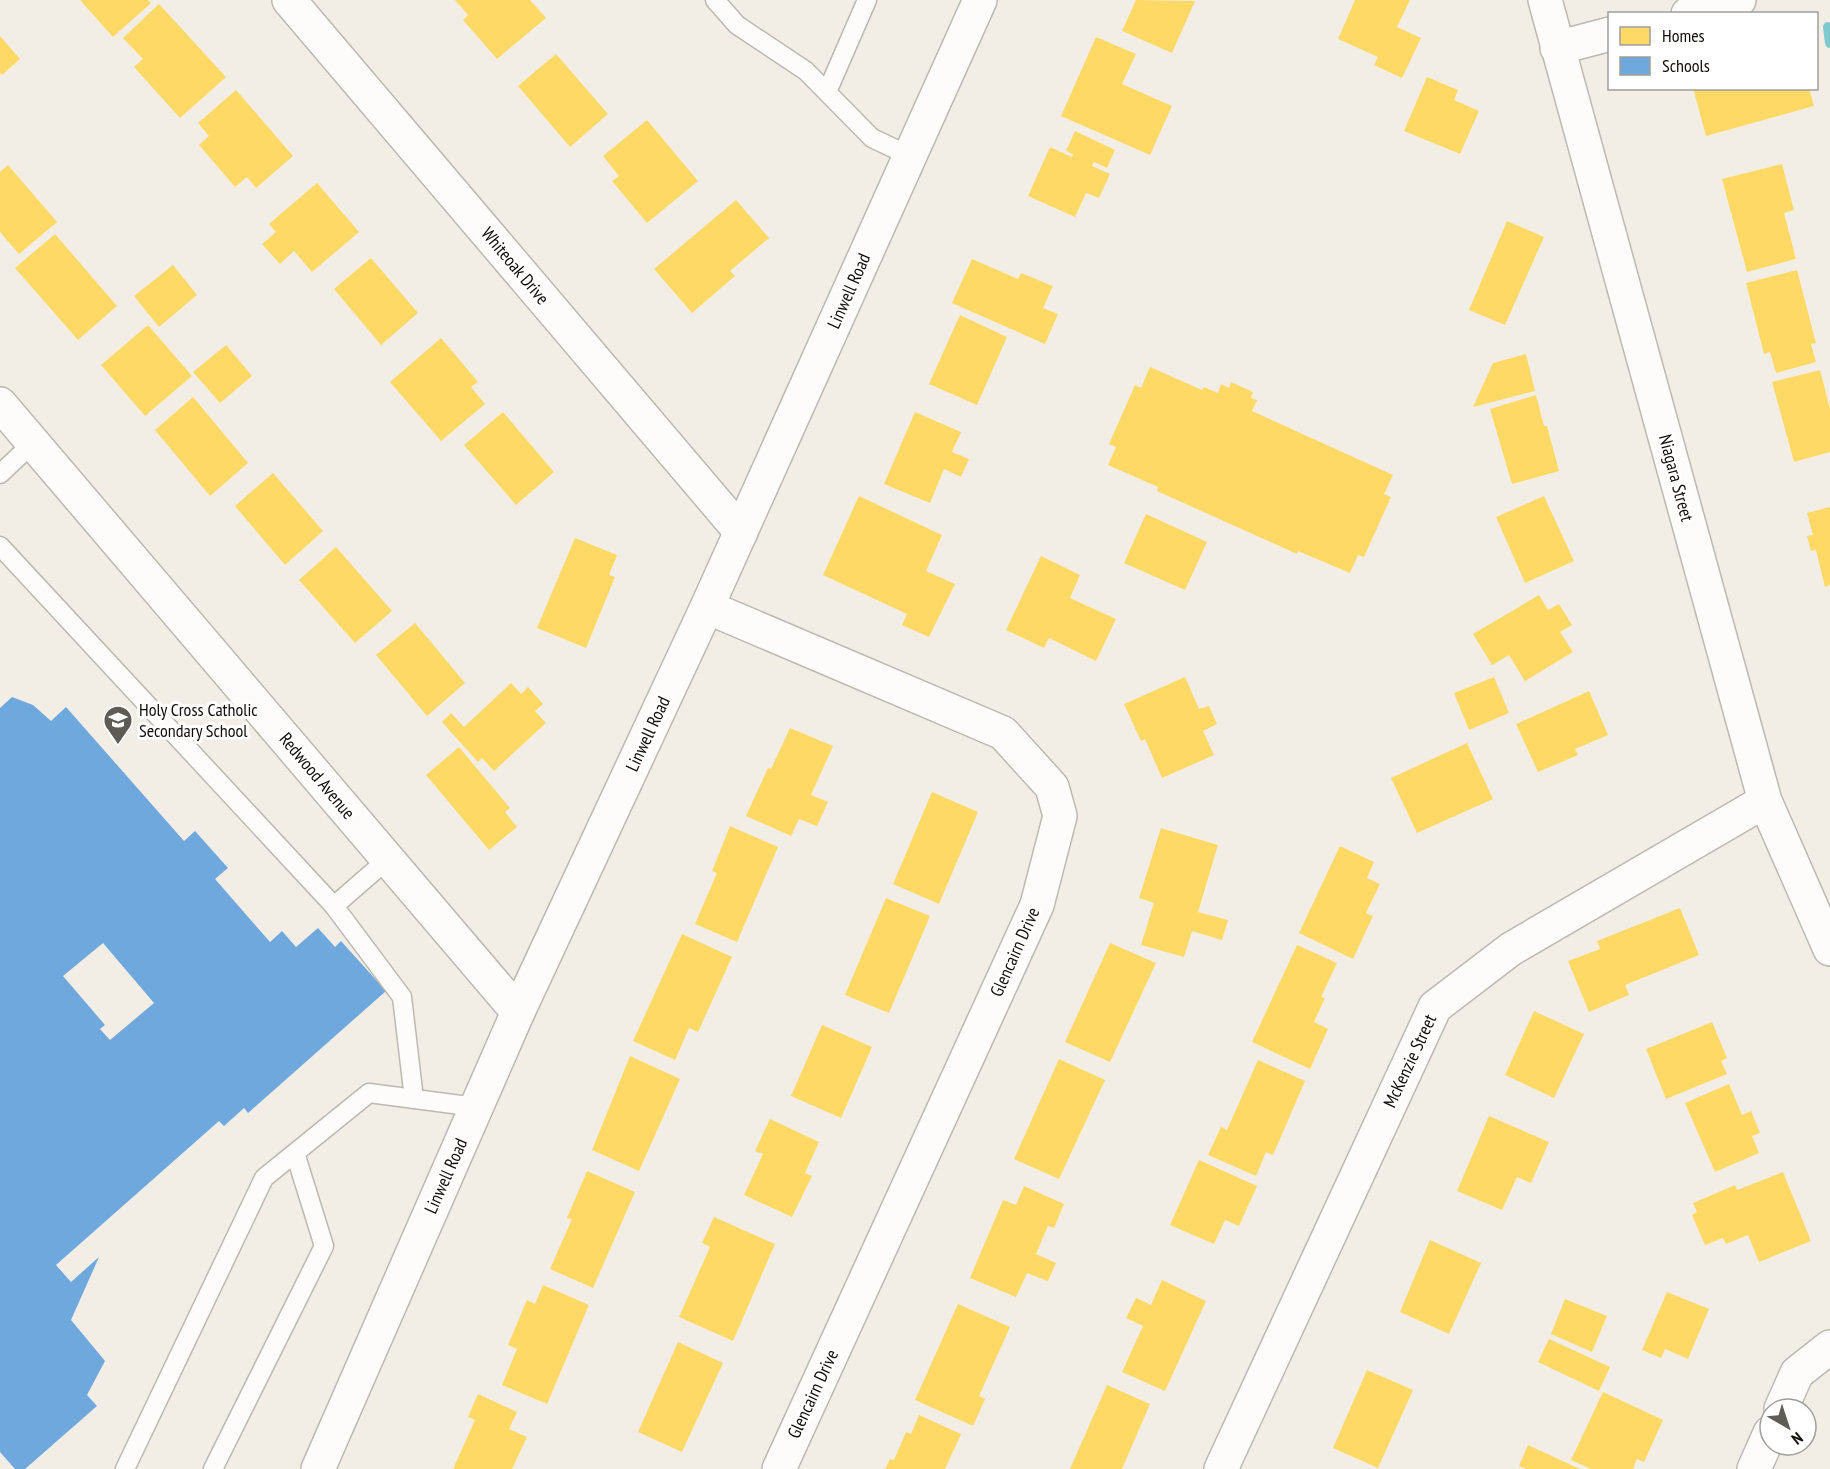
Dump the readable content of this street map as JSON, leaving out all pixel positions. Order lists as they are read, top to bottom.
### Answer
{
  "streets": {
    "street": [
      "Whiteoak Drive",
      "Linwell Road",
      "Niagara Street",
      "Redwood Avenue",
      "Glencairn Drive",
      "McKenzie Street"
    ]
  },
  "crossings": [
    ["Whiteoak Drive", "Linwell Road"],
    ["Linwell Road", "Redwood Avenue"],
    ["Linwell Road", "Glencairn Drive"],
    ["Niagara Street", "McKenzie Street"]
  ],
  "places": {
    "school or university": ["Holy Cross Catholic Secondary School"]
  },
  "legend": ["Homes", "Schools"],
  "north": "bottom right"
}
